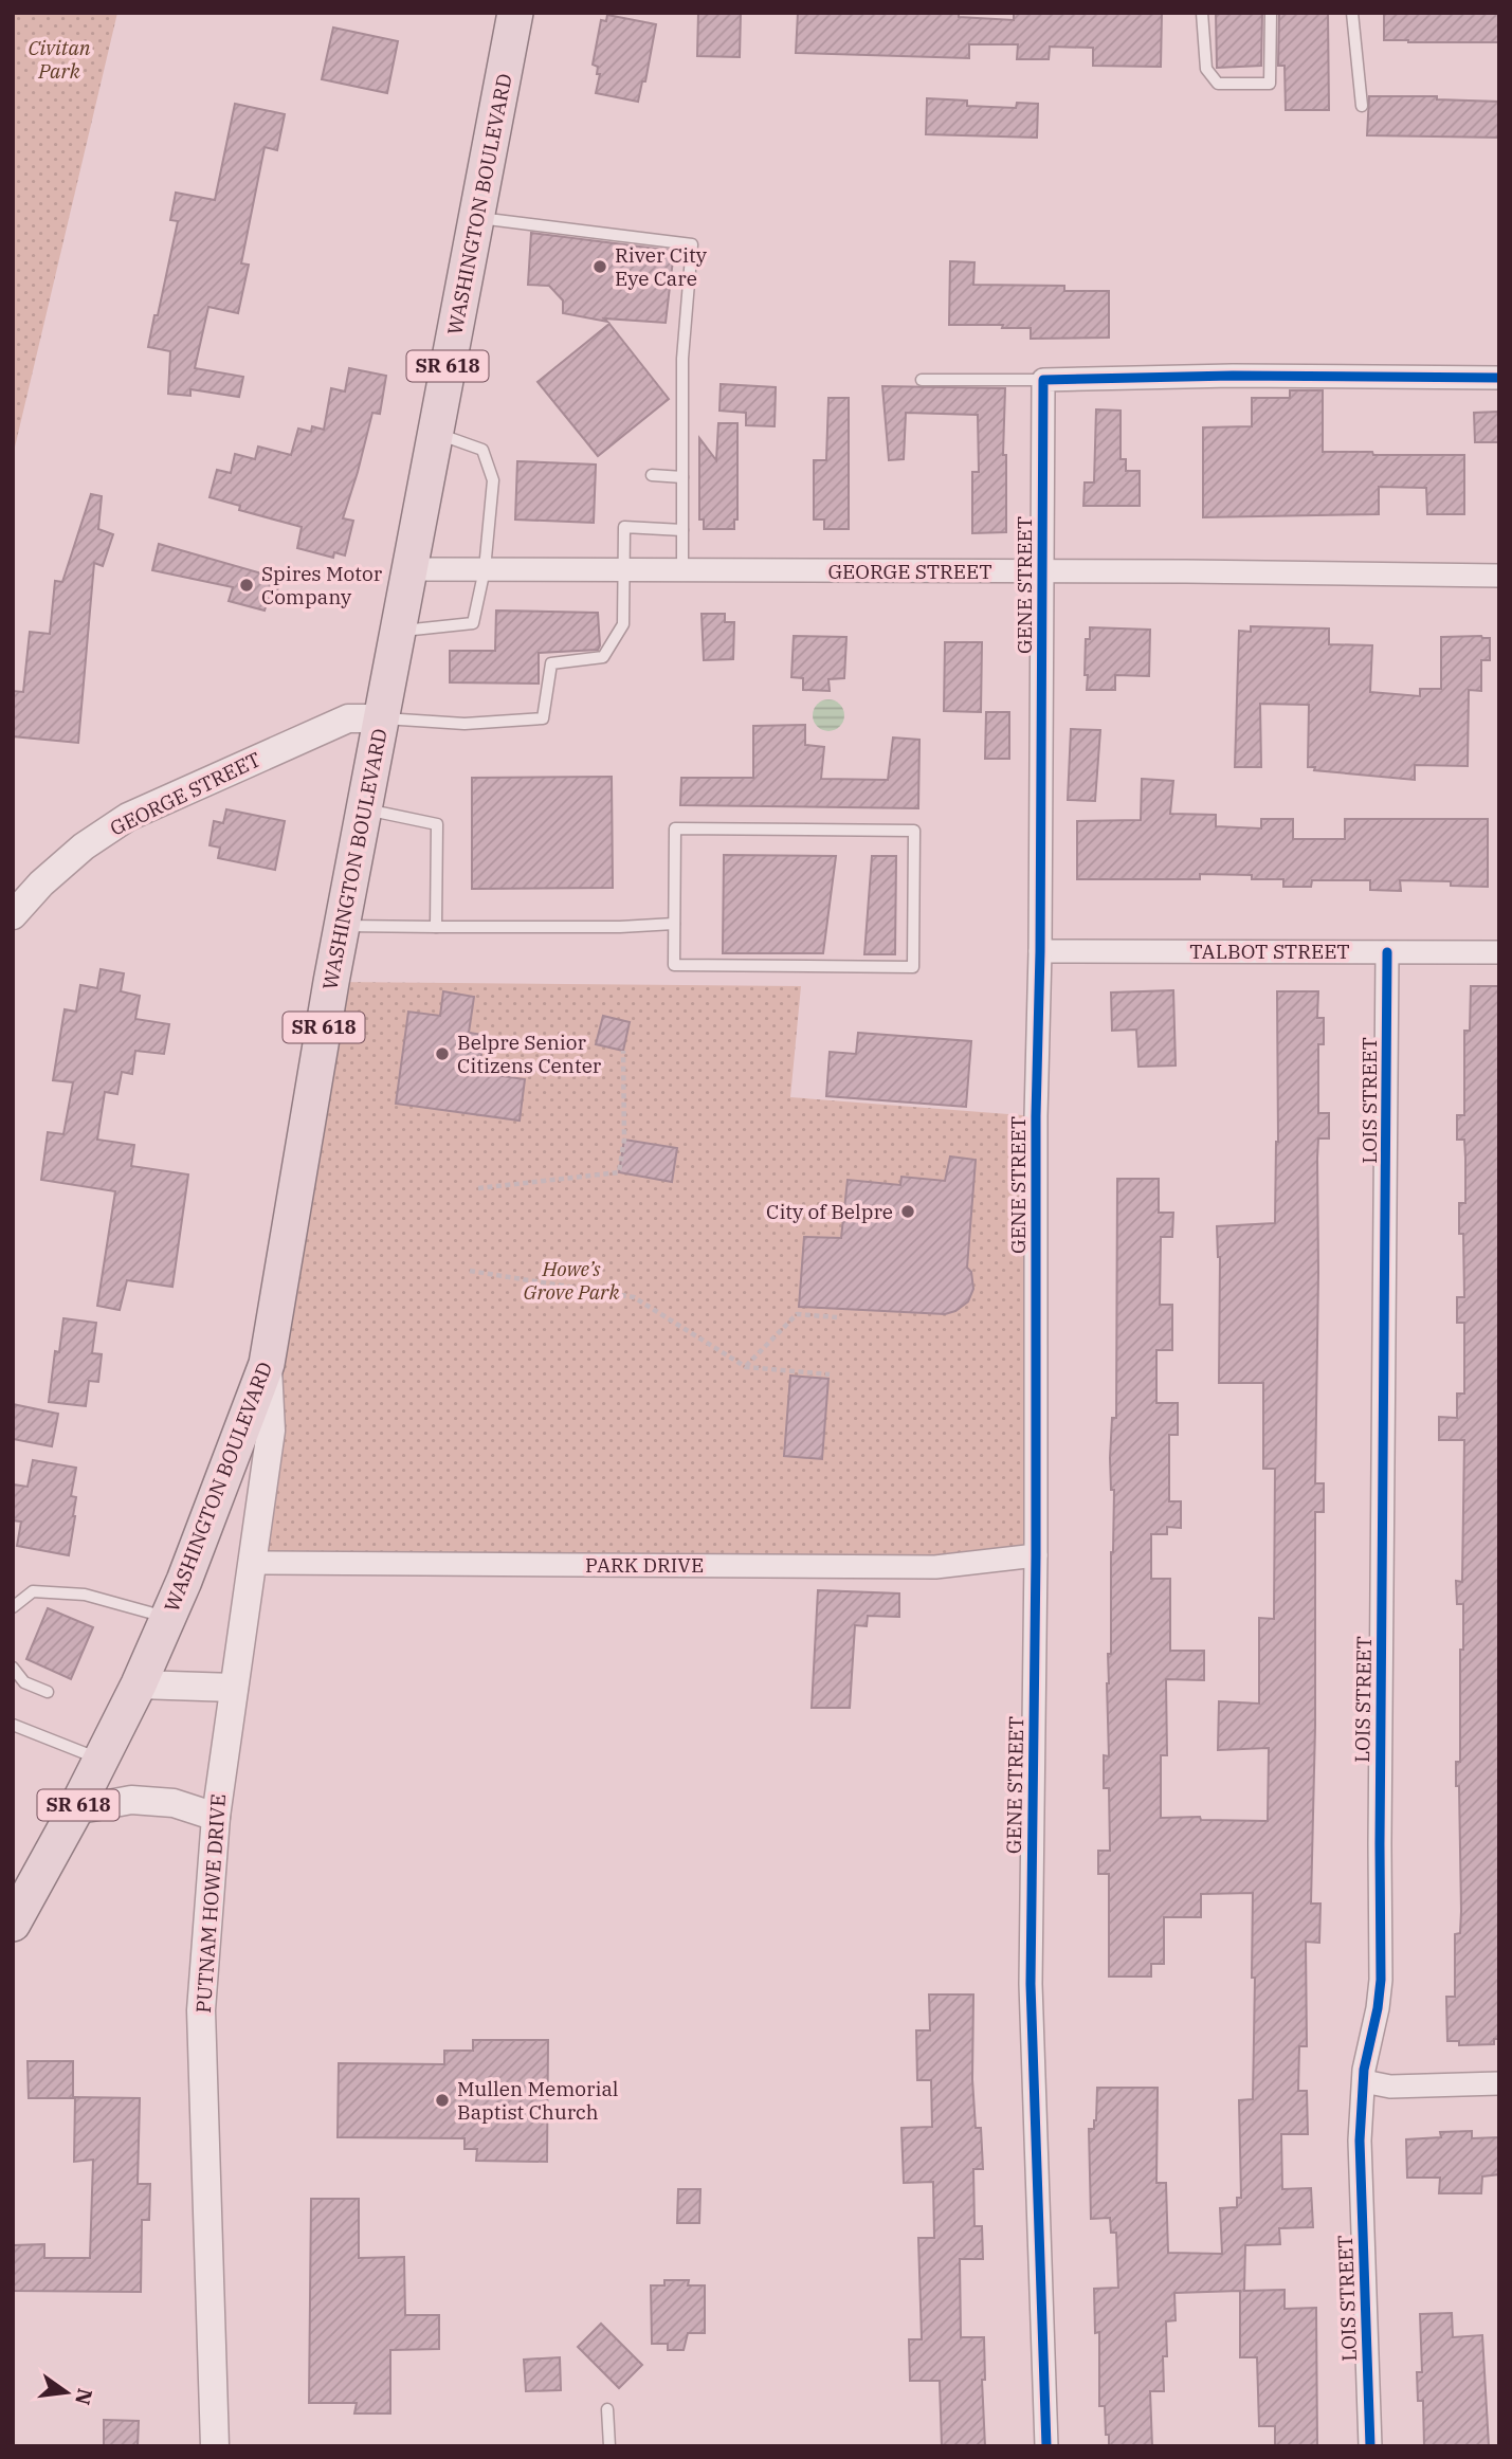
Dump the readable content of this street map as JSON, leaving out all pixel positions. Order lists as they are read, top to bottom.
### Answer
{
  "streets": {
    "main road": ["WASHINGTON BOULEVARD", "SR 618"],
    "street": [
      "GEORGE STREET",
      "GENE STREET",
      "TALBOT STREET",
      "LOIS STREET",
      "PARK DRIVE",
      "PUTNAM HOWE DRIVE"
    ]
  },
  "crossings": [
    ["WASHINGTON BOULEVARD", "GEORGE STREET"],
    ["WASHINGTON BOULEVARD", "PUTNAM HOWE DRIVE"],
    ["GEORGE STREET", "GENE STREET"],
    ["GENE STREET", "TALBOT STREET"],
    ["GENE STREET", "PARK DRIVE"],
    ["TALBOT STREET", "LOIS STREET"],
    ["PARK DRIVE", "PUTNAM HOWE DRIVE"]
  ],
  "parks": ["Civitan Park", "Howe’s Grove Park"],
  "places": [
    "River City Eye Care",
    "Spires Motor Company",
    "Belpre Senior Citizens Center",
    "City of Belpre",
    "Mullen Memorial Baptist Church"
  ],
  "north": "right"
}
